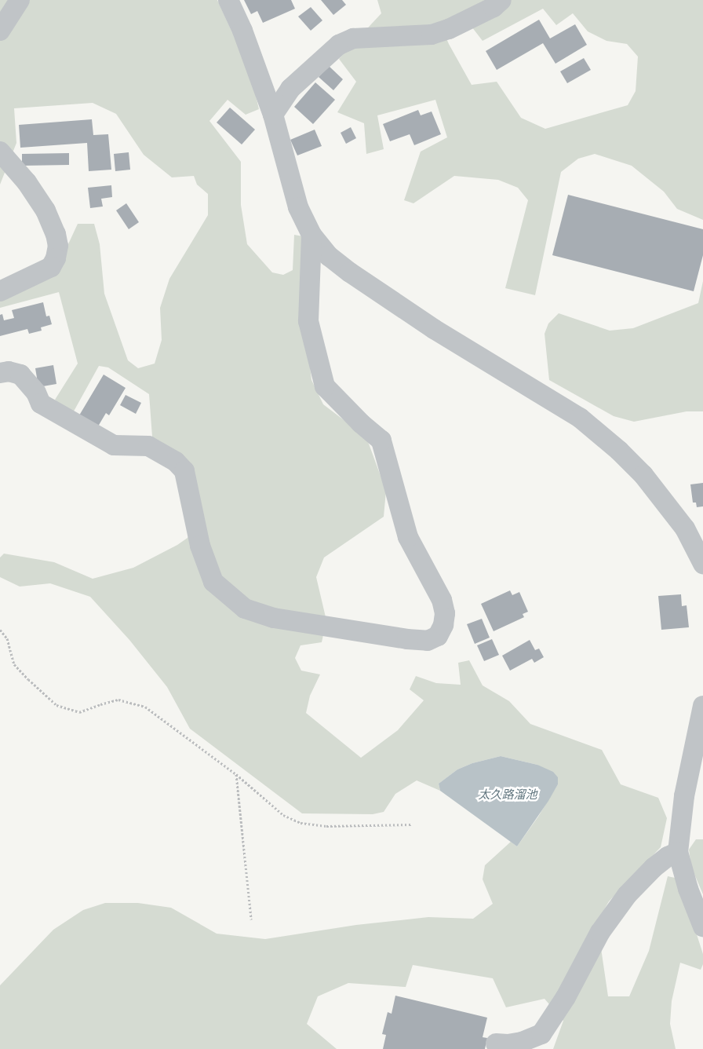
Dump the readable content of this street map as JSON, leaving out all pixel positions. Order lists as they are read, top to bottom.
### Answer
{
  "water": ["太久路溜池"]
}
